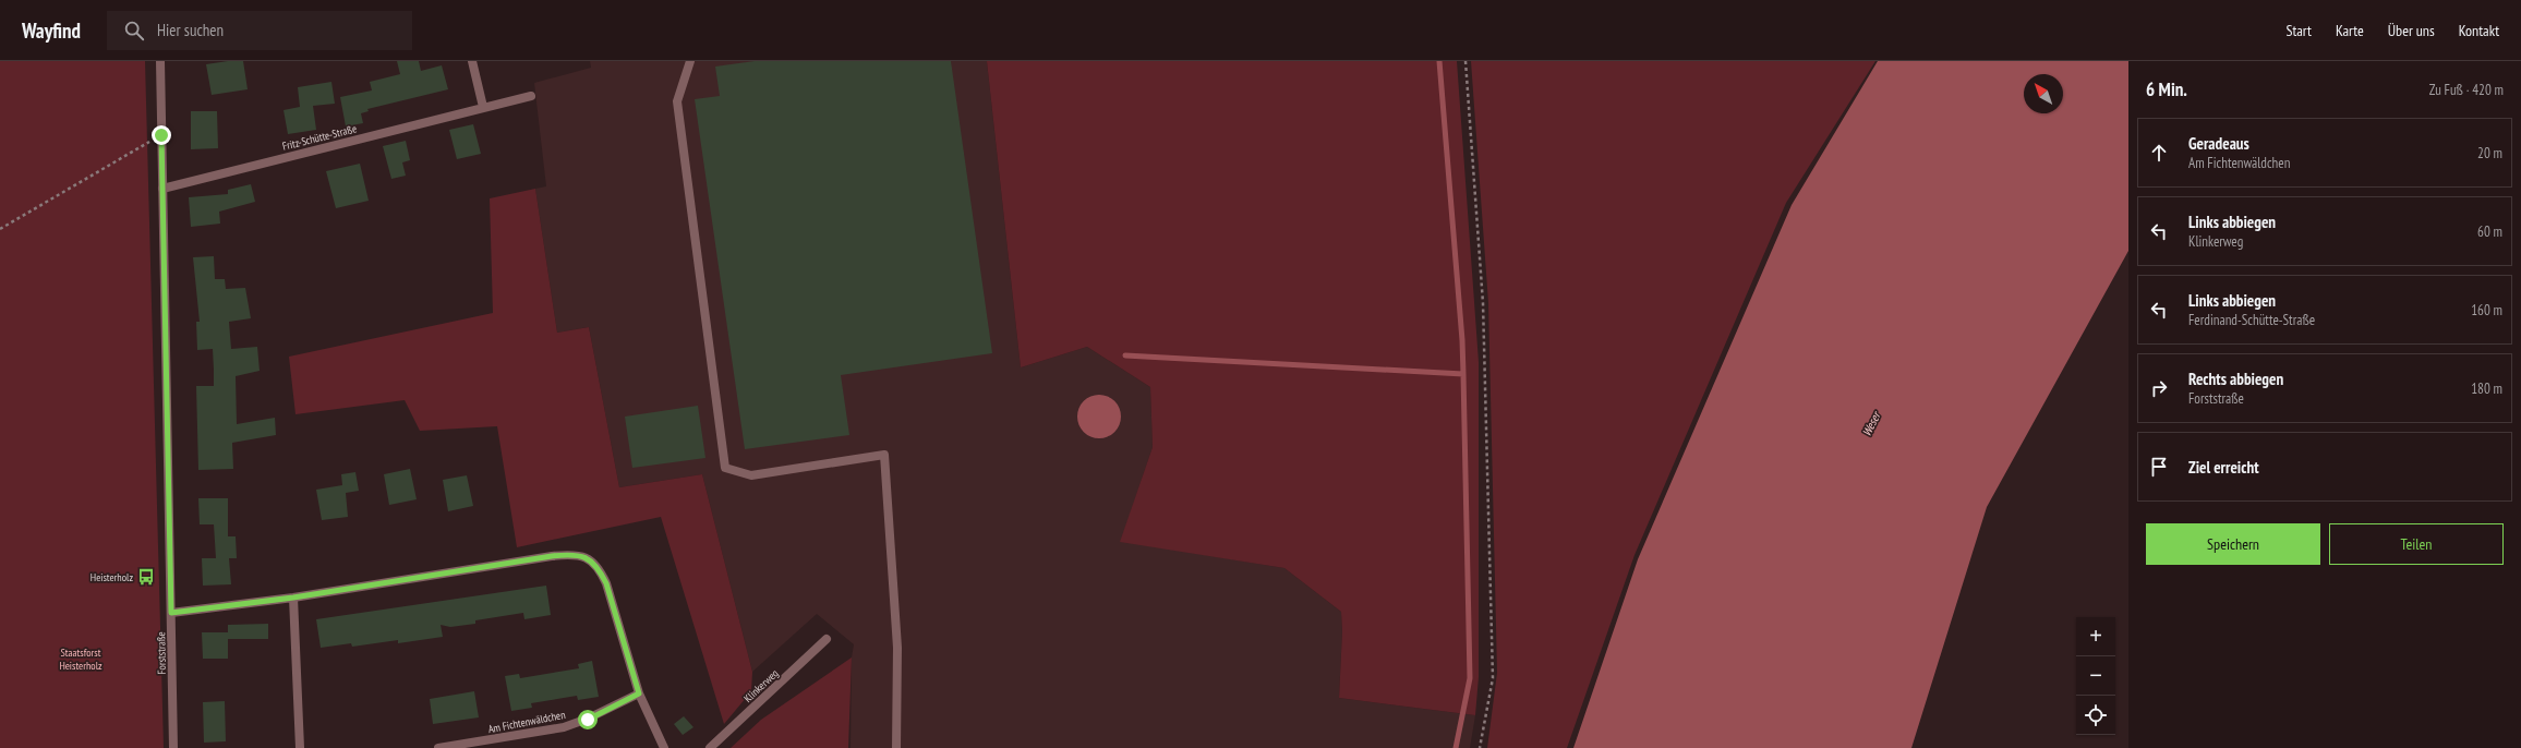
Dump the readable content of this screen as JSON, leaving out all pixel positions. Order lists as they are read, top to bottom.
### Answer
{
  "streets": {
    "street": [
      "Fritz-Schütte-Straße",
      "Forststraße",
      "Klinkerweg",
      "Am Fichtenwäldchen"
    ]
  },
  "crossings": [
    ["Fritz-Schütte-Straße", "Forststraße"]
  ],
  "water": ["Weser"],
  "parks": ["Staatsforst Heisterholz"],
  "places": {
    "bus stop": ["Heisterholz"]
  },
  "north": "top left",
  "page": {
    "header": "Wayfind",
    "search": "Hier suchen",
    "nav": [
      "Start",
      "Karte",
      "Über uns",
      "Kontakt"
    ],
    "heading": ["6 Min.", "Zu Fuß · 420 m"],
    "list": [
      ["Geradeaus", "Am Fichtenwäldchen", "20 m"],
      ["Links abbiegen", "Klinkerweg", "60 m"],
      ["Links abbiegen", "Ferdinand-Schütte-Straße", "160 m"],
      ["Rechts abbiegen", "Forststraße", "180 m"],
      "Ziel erreicht"
    ],
    "buttons": ["Speichern", "Teilen"],
    "map_buttons": ["+", "−"]
  }
}
